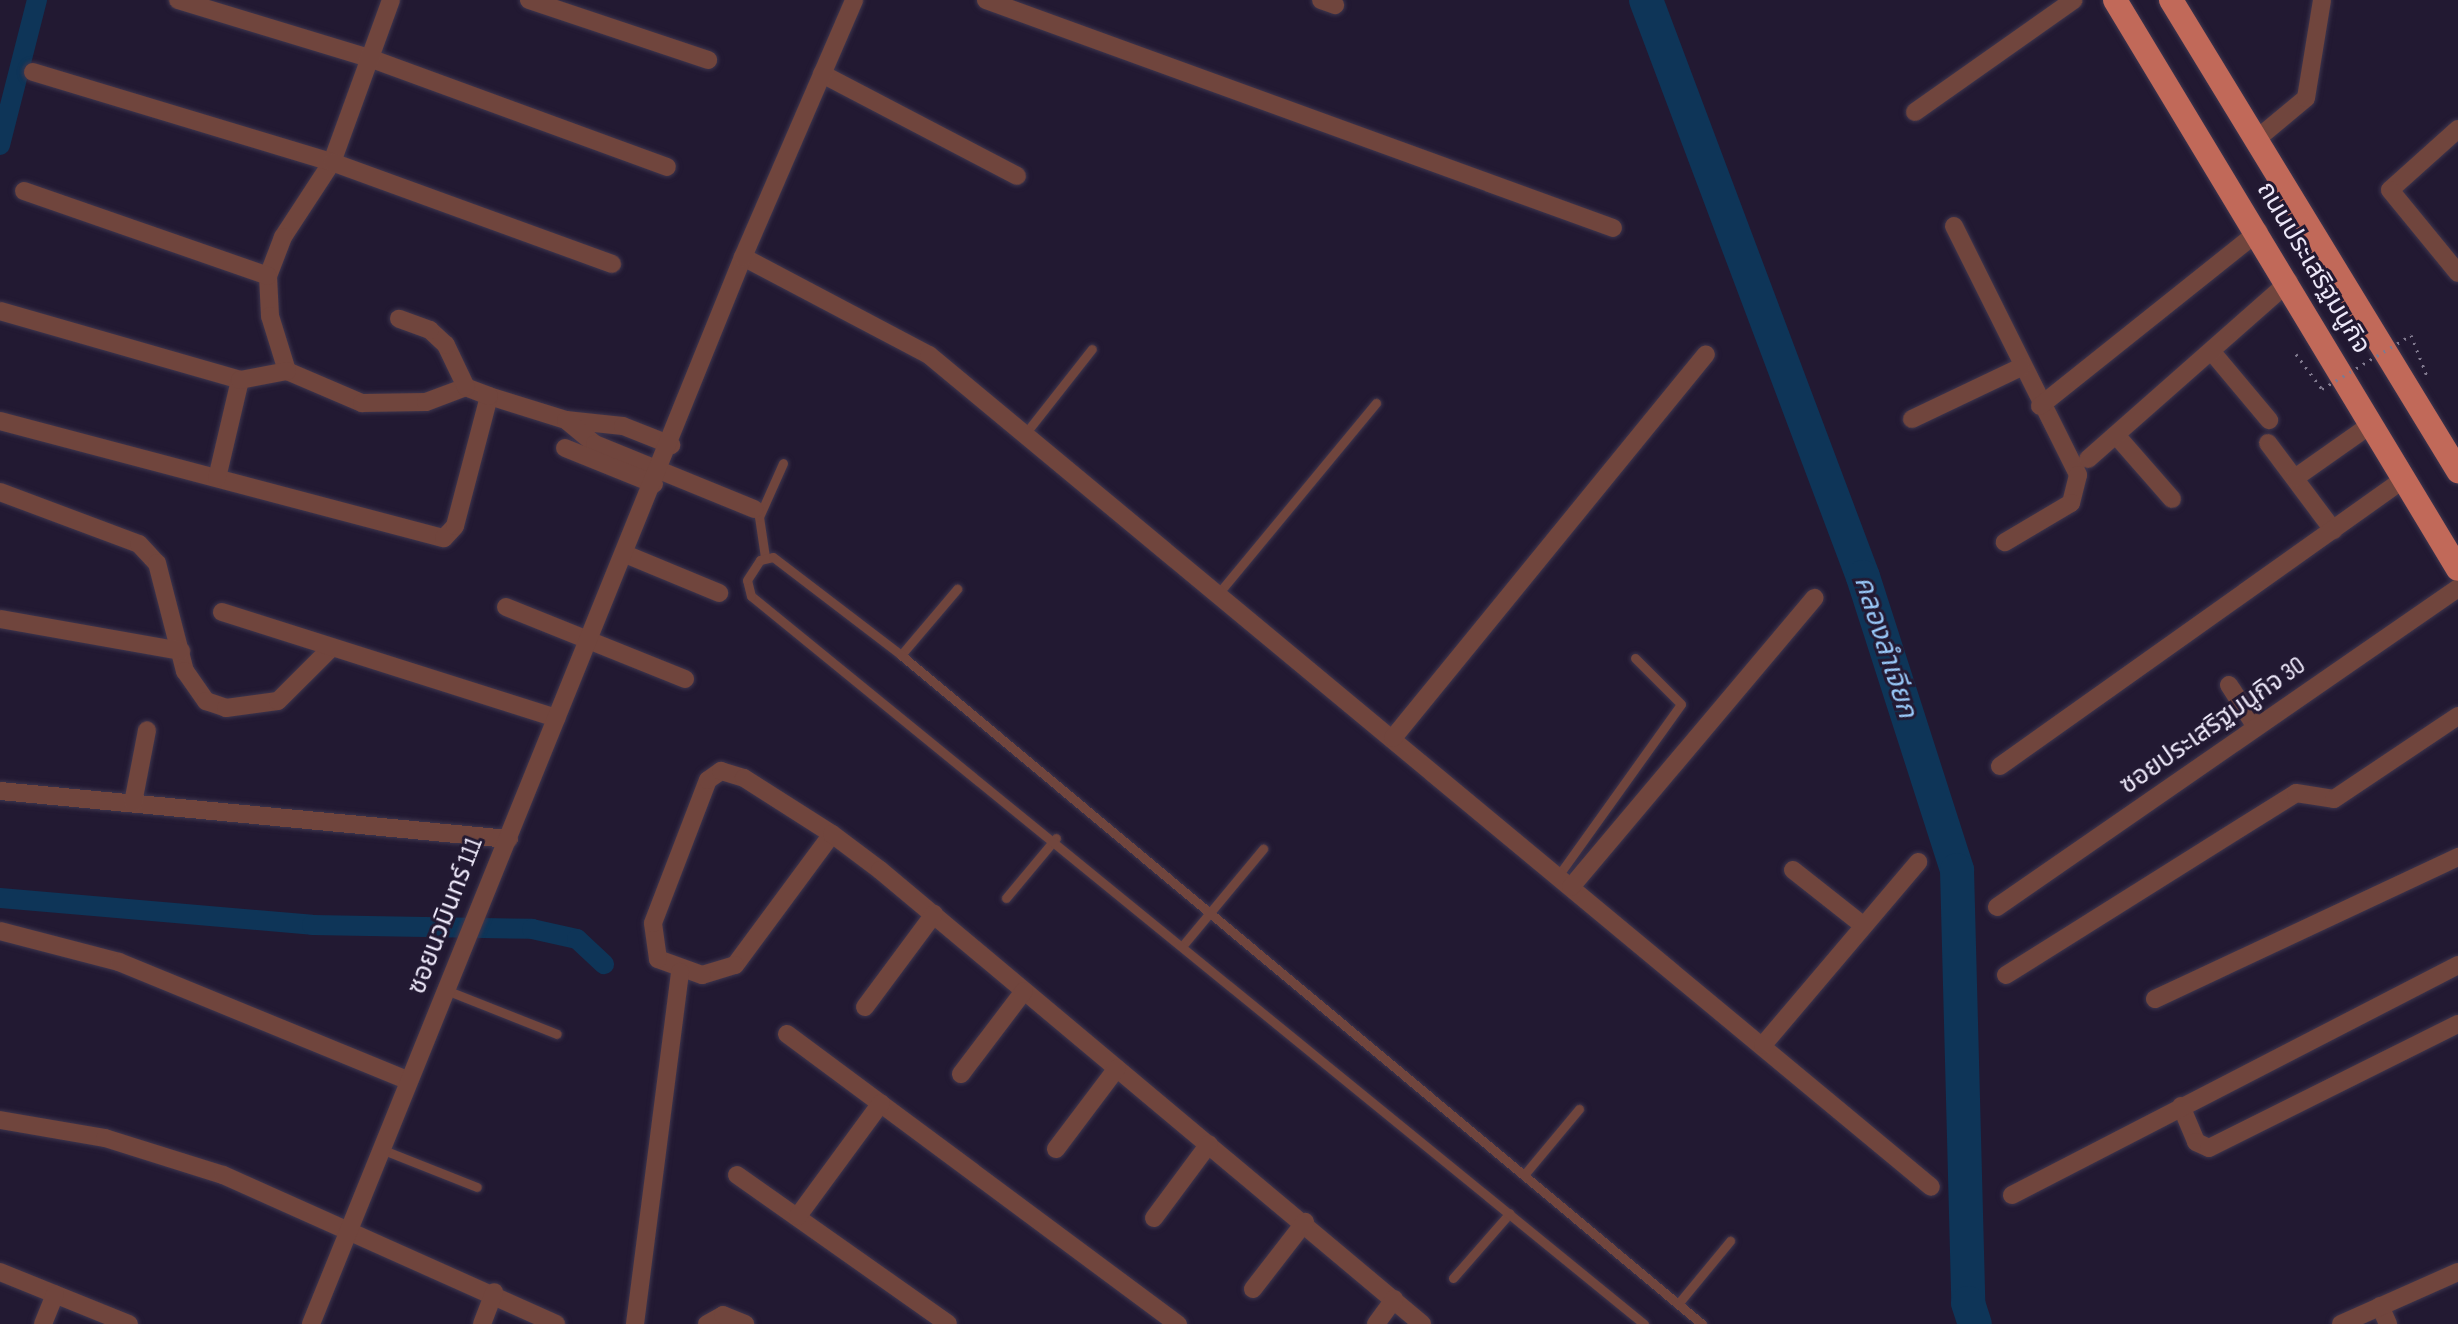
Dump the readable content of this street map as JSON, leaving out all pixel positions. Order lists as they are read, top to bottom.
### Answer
{
  "streets": {
    "main road": ["ถนนประเสริฐมนูกิจ"],
    "street": ["ซอยประเสริฐมนูกิจ 30", "ซอยนวมินทร์ 111"]
  },
  "water": ["คลองลำเจียก"]
}
